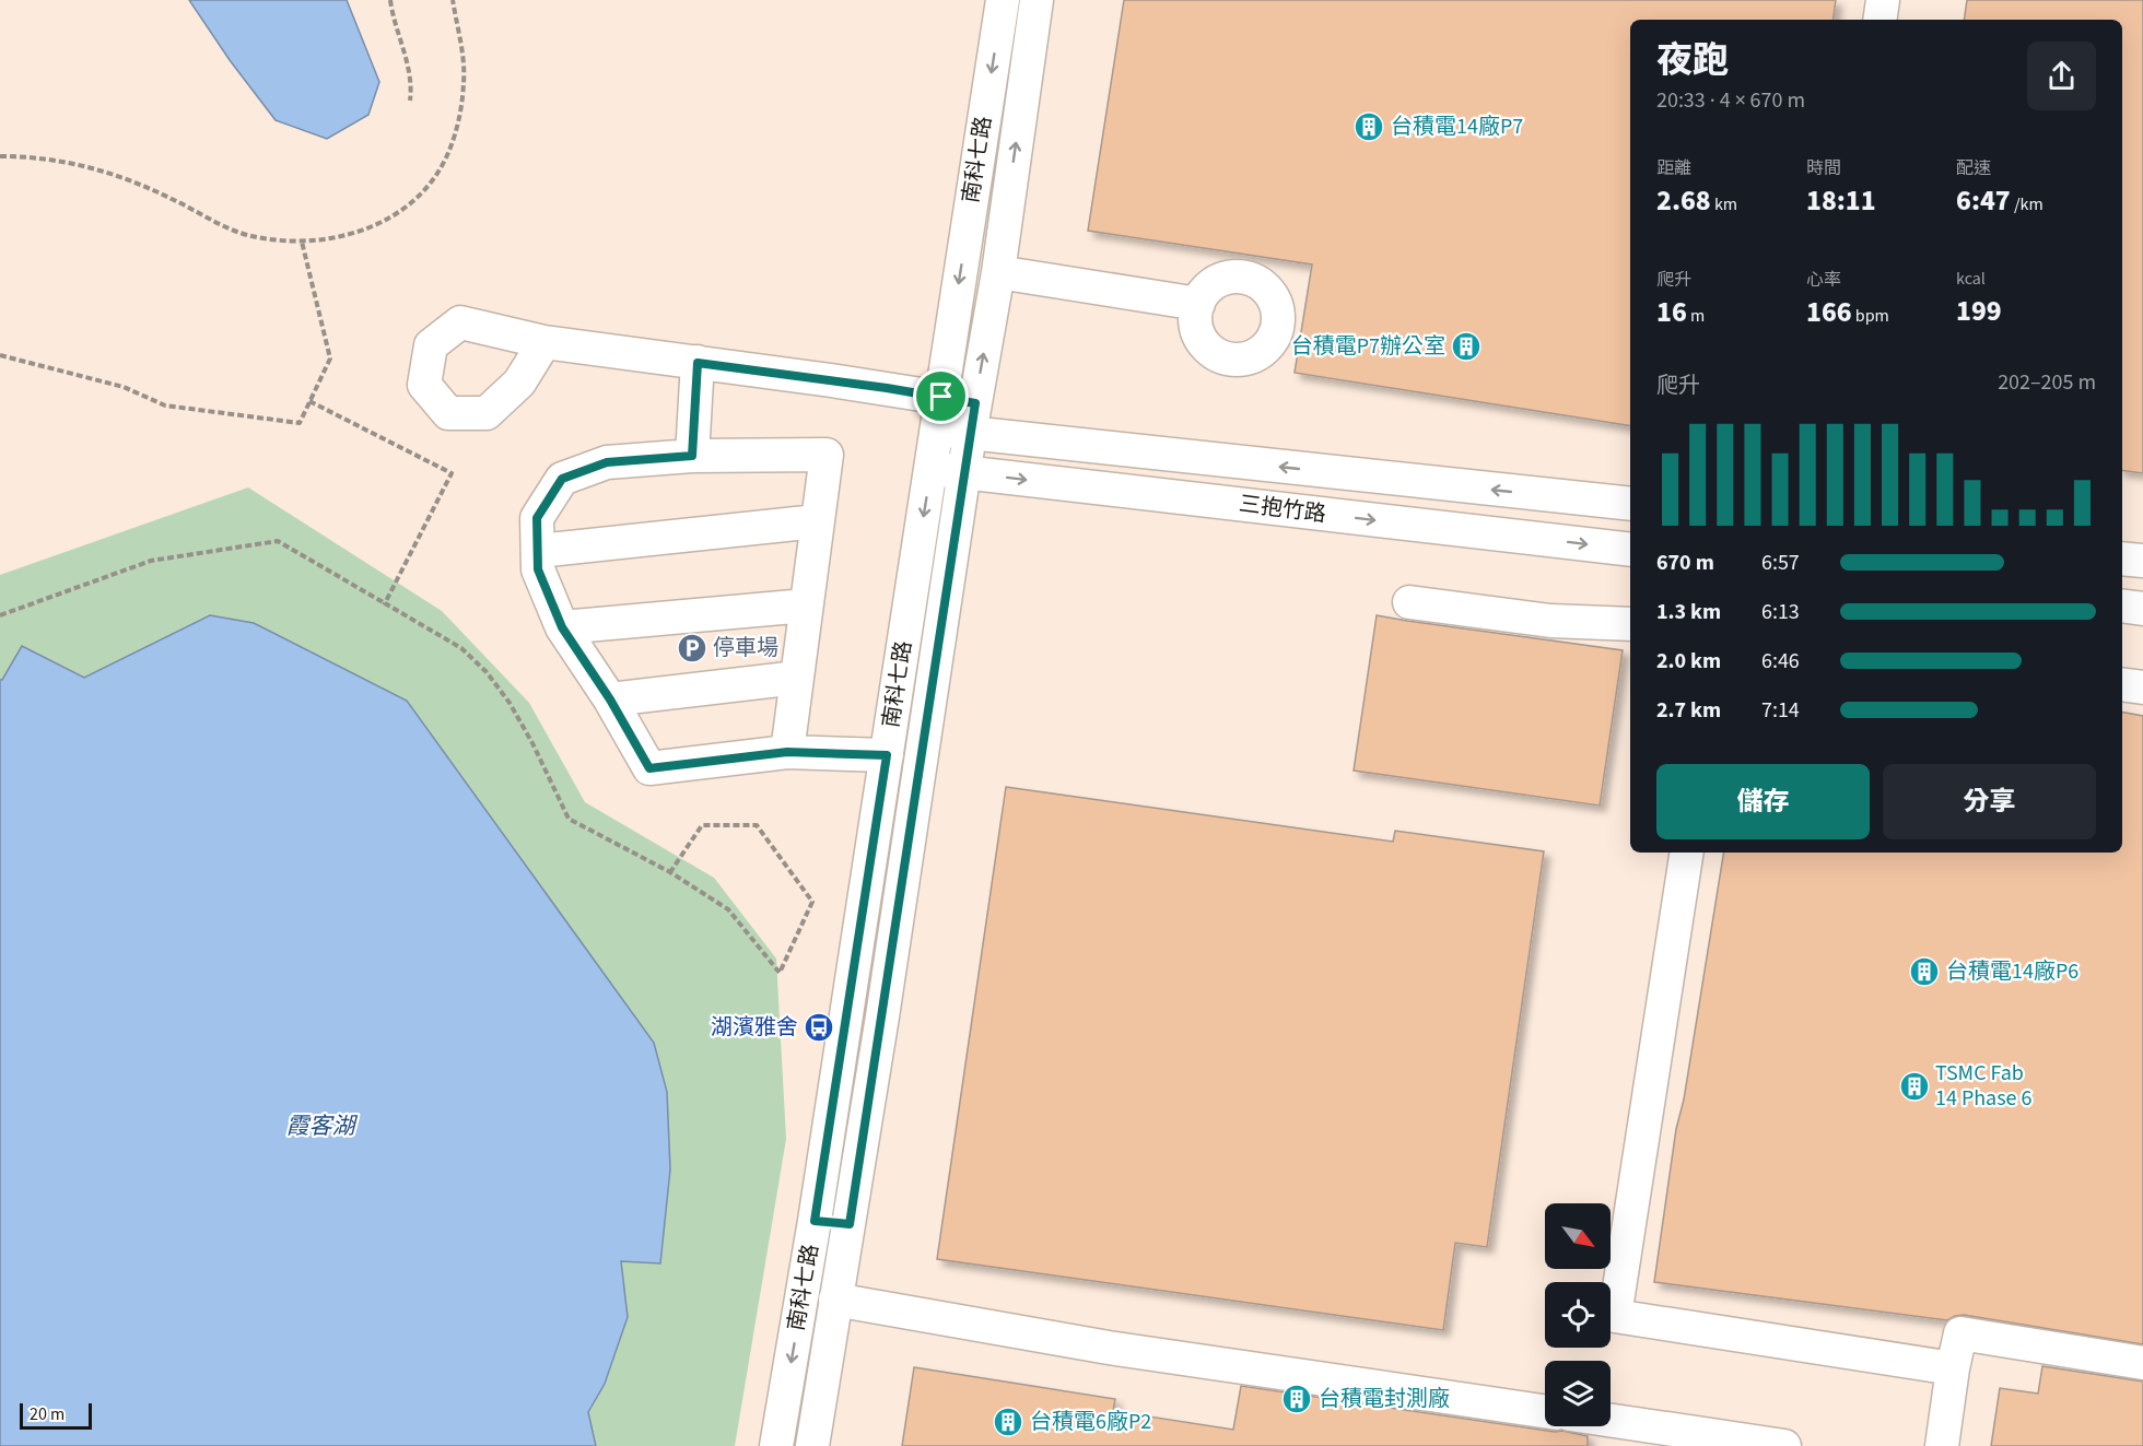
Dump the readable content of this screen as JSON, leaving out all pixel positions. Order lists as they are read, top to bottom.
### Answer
{
  "streets": {
    "street": ["南科七路", "三抱竹路"]
  },
  "crossings": [
    ["南科七路", "三抱竹路"]
  ],
  "water": ["霞客湖"],
  "places": {
    "building": [
      "台積電14廠P7",
      "台積電P7辦公室",
      "台積電14廠P6",
      "TSMC Fab 14 Phase 6",
      "台積電封測廠",
      "台積電6廠P2"
    ],
    "parking": ["停車場"],
    "bus stop": ["湖濱雅舍"]
  },
  "scale_bar": "20 m",
  "north": "bottom right",
  "page": {
    "heading": ["夜跑", "20:33 · 4 × 670 m"],
    "stats": [
      ["距離", "2.68 km"],
      ["時間", "18:11"],
      ["配速", "6:47 /km"],
      ["爬升", "16 m"],
      ["心率", "166 bpm"],
      ["kcal", "199"]
    ],
    "chart": ["爬升", "202–205 m"],
    "list": [
      {
        "name": "670 m",
        "note": "6:57"
      },
      {
        "name": "1.3 km",
        "note": "6:13"
      },
      {
        "name": "2.0 km",
        "note": "6:46"
      },
      {
        "name": "2.7 km",
        "note": "7:14"
      }
    ],
    "buttons": ["儲存", "分享"],
    "scale": "20 m"
  }
}
